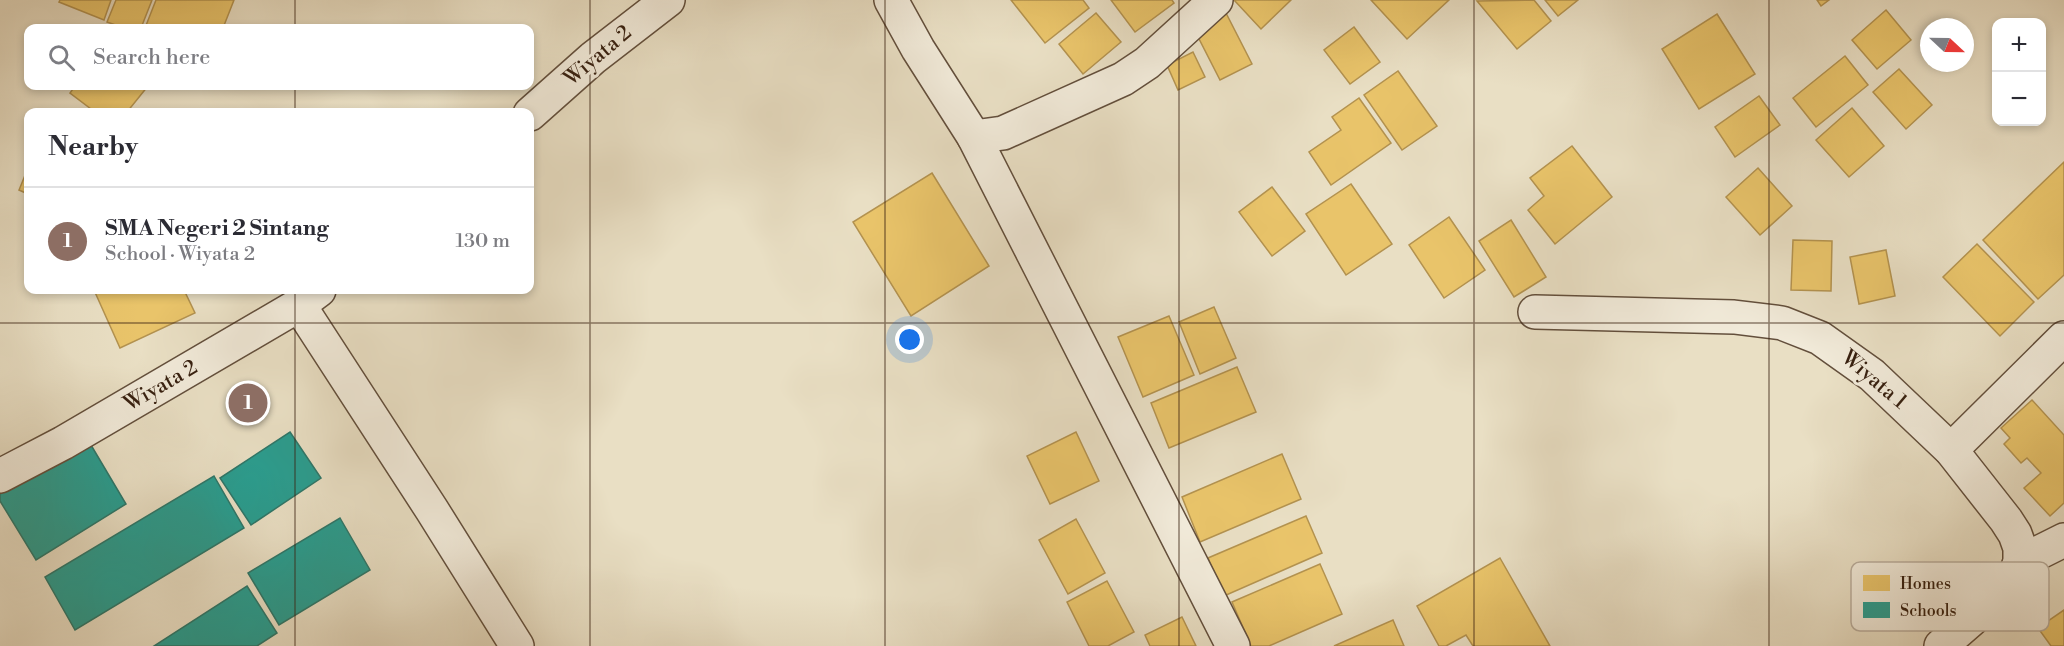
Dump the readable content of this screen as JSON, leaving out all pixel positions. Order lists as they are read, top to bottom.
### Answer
{
  "streets": {
    "street": ["Wiyata 2", "Wiyata 1"]
  },
  "legend": ["Homes", "Schools"],
  "north": "right",
  "page": {
    "map_buttons": ["+", "−"],
    "search": "Search here",
    "heading": "Nearby",
    "list": [
      {
        "mark": "1",
        "name": "SMA Negeri 2 Sintang",
        "note": "School · Wiyata 2",
        "value": "130 m"
      }
    ],
    "pins": "1"
  }
}
